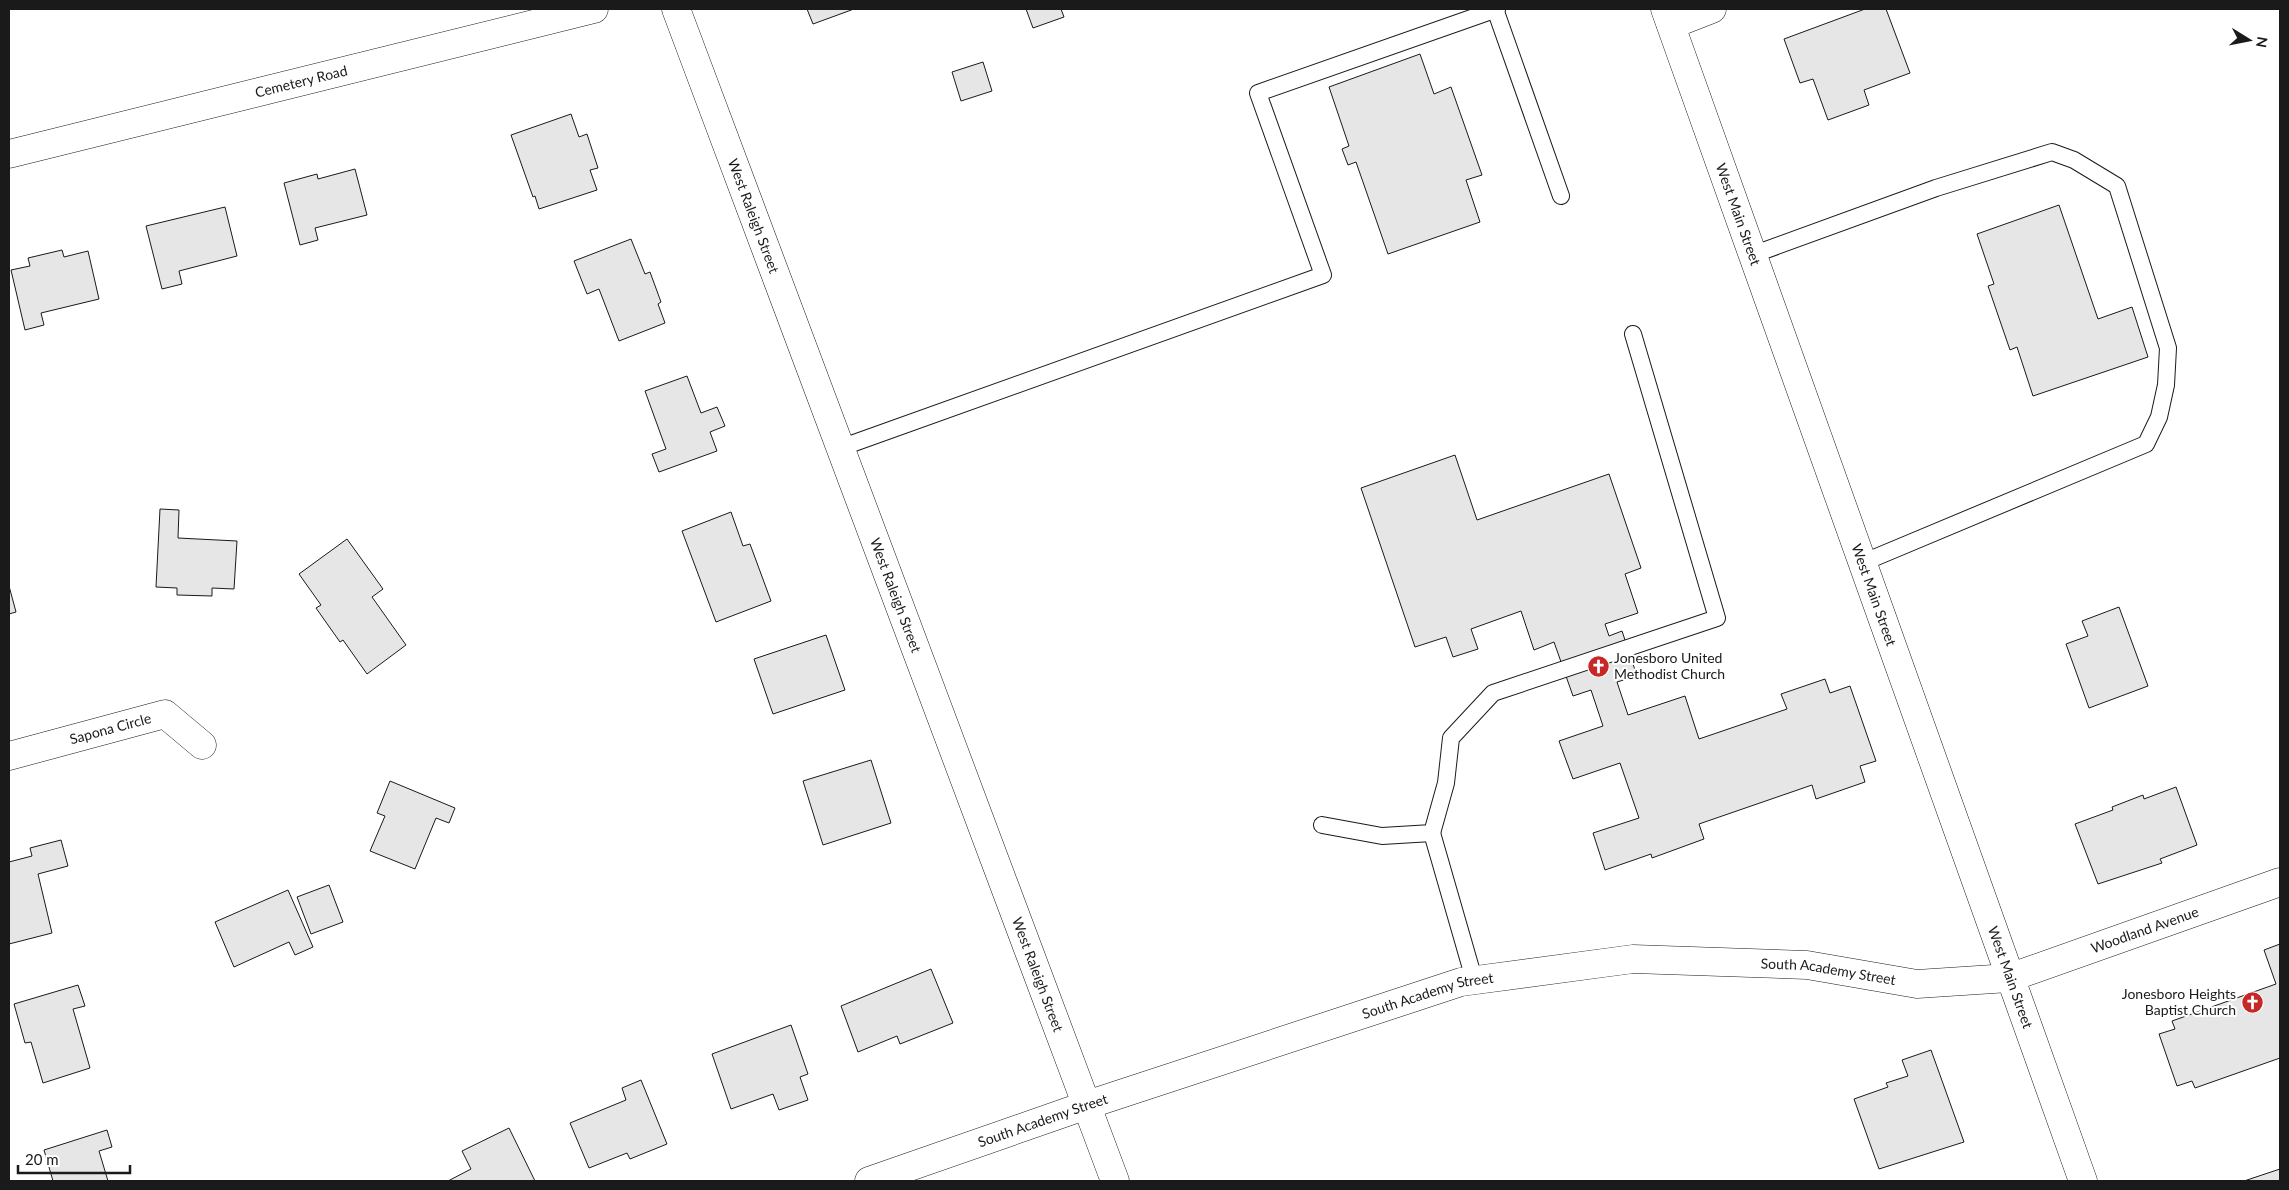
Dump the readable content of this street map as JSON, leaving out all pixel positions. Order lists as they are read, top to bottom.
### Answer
{
  "streets": {
    "street": [
      "Cemetery Road",
      "West Main Street",
      "West Raleigh Street",
      "Sapona Circle",
      "Woodland Avenue",
      "South Academy Street"
    ]
  },
  "crossings": [
    ["West Main Street", "Woodland Avenue"],
    ["West Main Street", "South Academy Street"],
    ["West Raleigh Street", "South Academy Street"],
    ["Woodland Avenue", "South Academy Street"]
  ],
  "places": {
    "church": ["Jonesboro United Methodist Church", "Jonesboro Heights Baptist Church"]
  },
  "scale_bar": "20 m",
  "north": "right"
}
